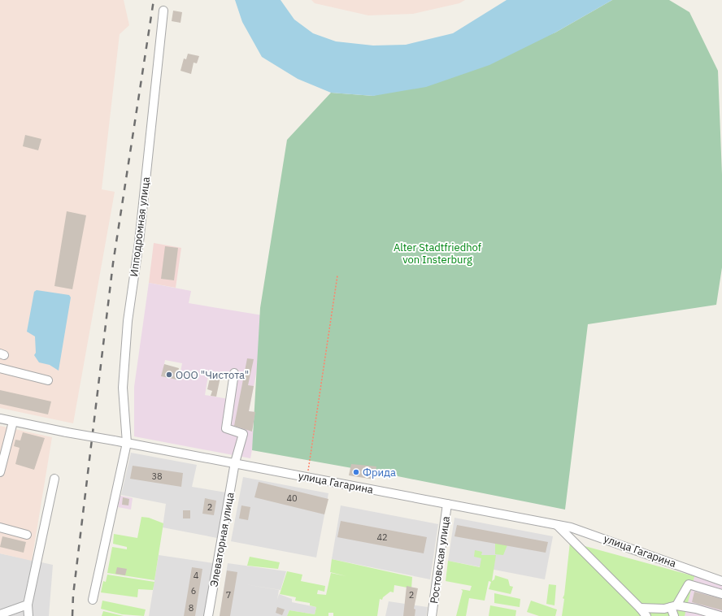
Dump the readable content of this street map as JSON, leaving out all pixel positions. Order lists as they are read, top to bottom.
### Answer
{
  "streets": {
    "street": [
      "Ипподромная улица",
      "улица Гагарина",
      "Элеваторная улица",
      "Ростовская улица"
    ]
  },
  "crossings": [
    ["Ипподромная улица", "улица Гагарина"],
    ["улица Гагарина", "Элеваторная улица"],
    ["улица Гагарина", "Ростовская улица"]
  ],
  "parks": ["Alter Stadtfriedhof von Insterburg"],
  "places": ["ООО \"Чистота\"", "Фрида"],
  "house_numbers": [
    "38",
    "40",
    "2",
    "42",
    "4",
    "6",
    "7",
    "2",
    "8"
  ]
}
